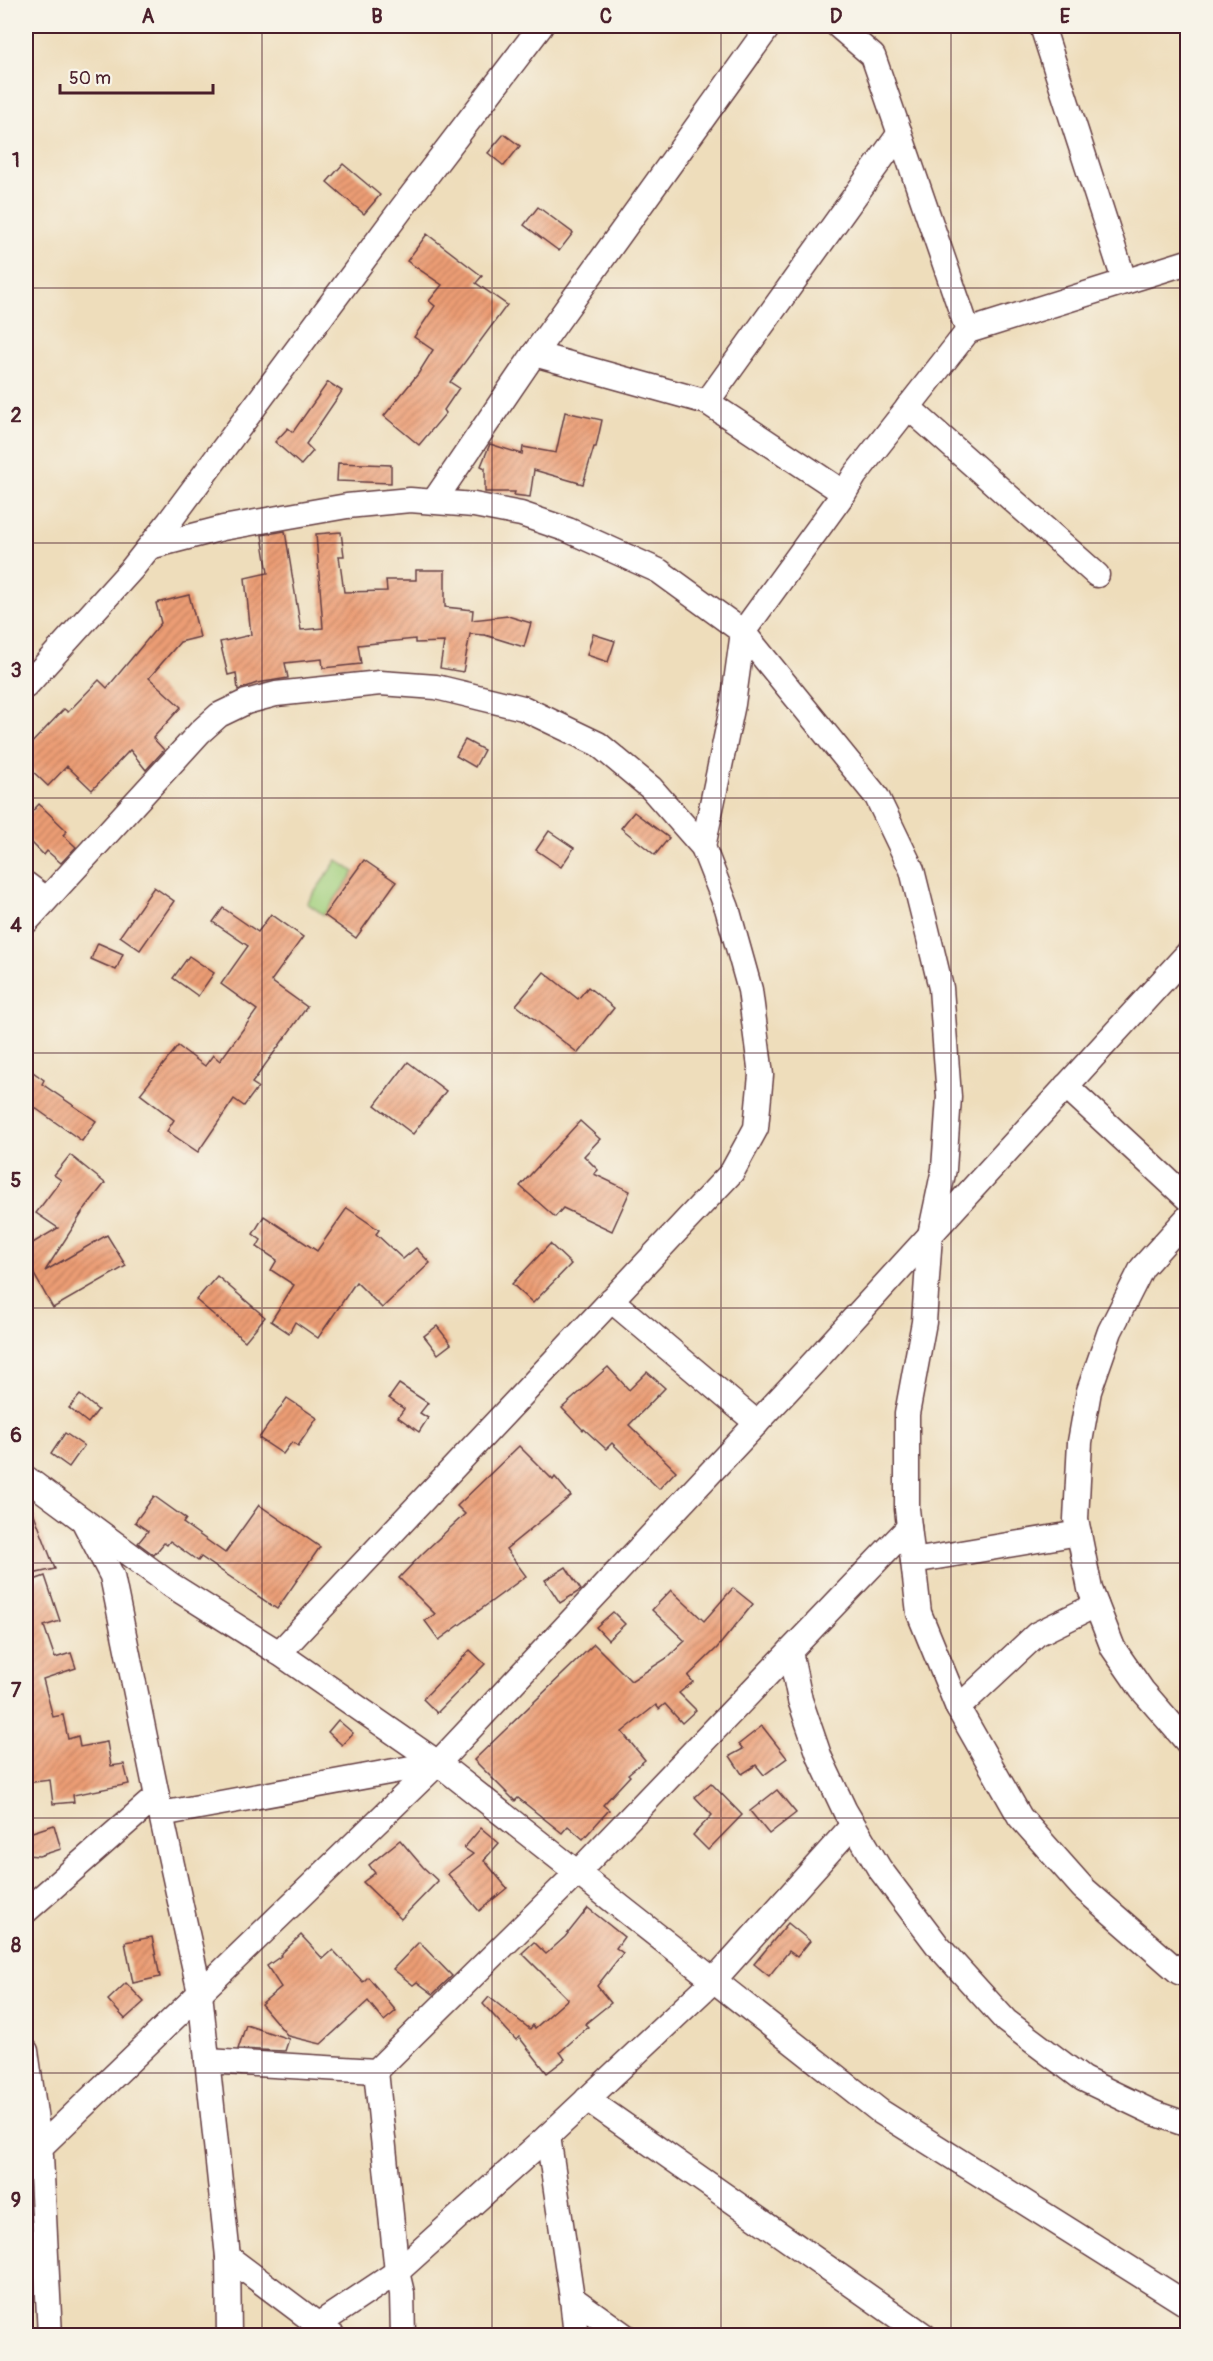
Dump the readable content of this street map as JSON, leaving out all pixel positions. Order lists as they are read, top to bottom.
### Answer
{
  "scale_bar": "50 m",
  "grid": {
    "columns": [
      "A",
      "B",
      "C",
      "D",
      "E"
    ],
    "rows": [
      "1",
      "2",
      "3",
      "4",
      "5",
      "6",
      "7",
      "8",
      "9"
    ]
  }
}
